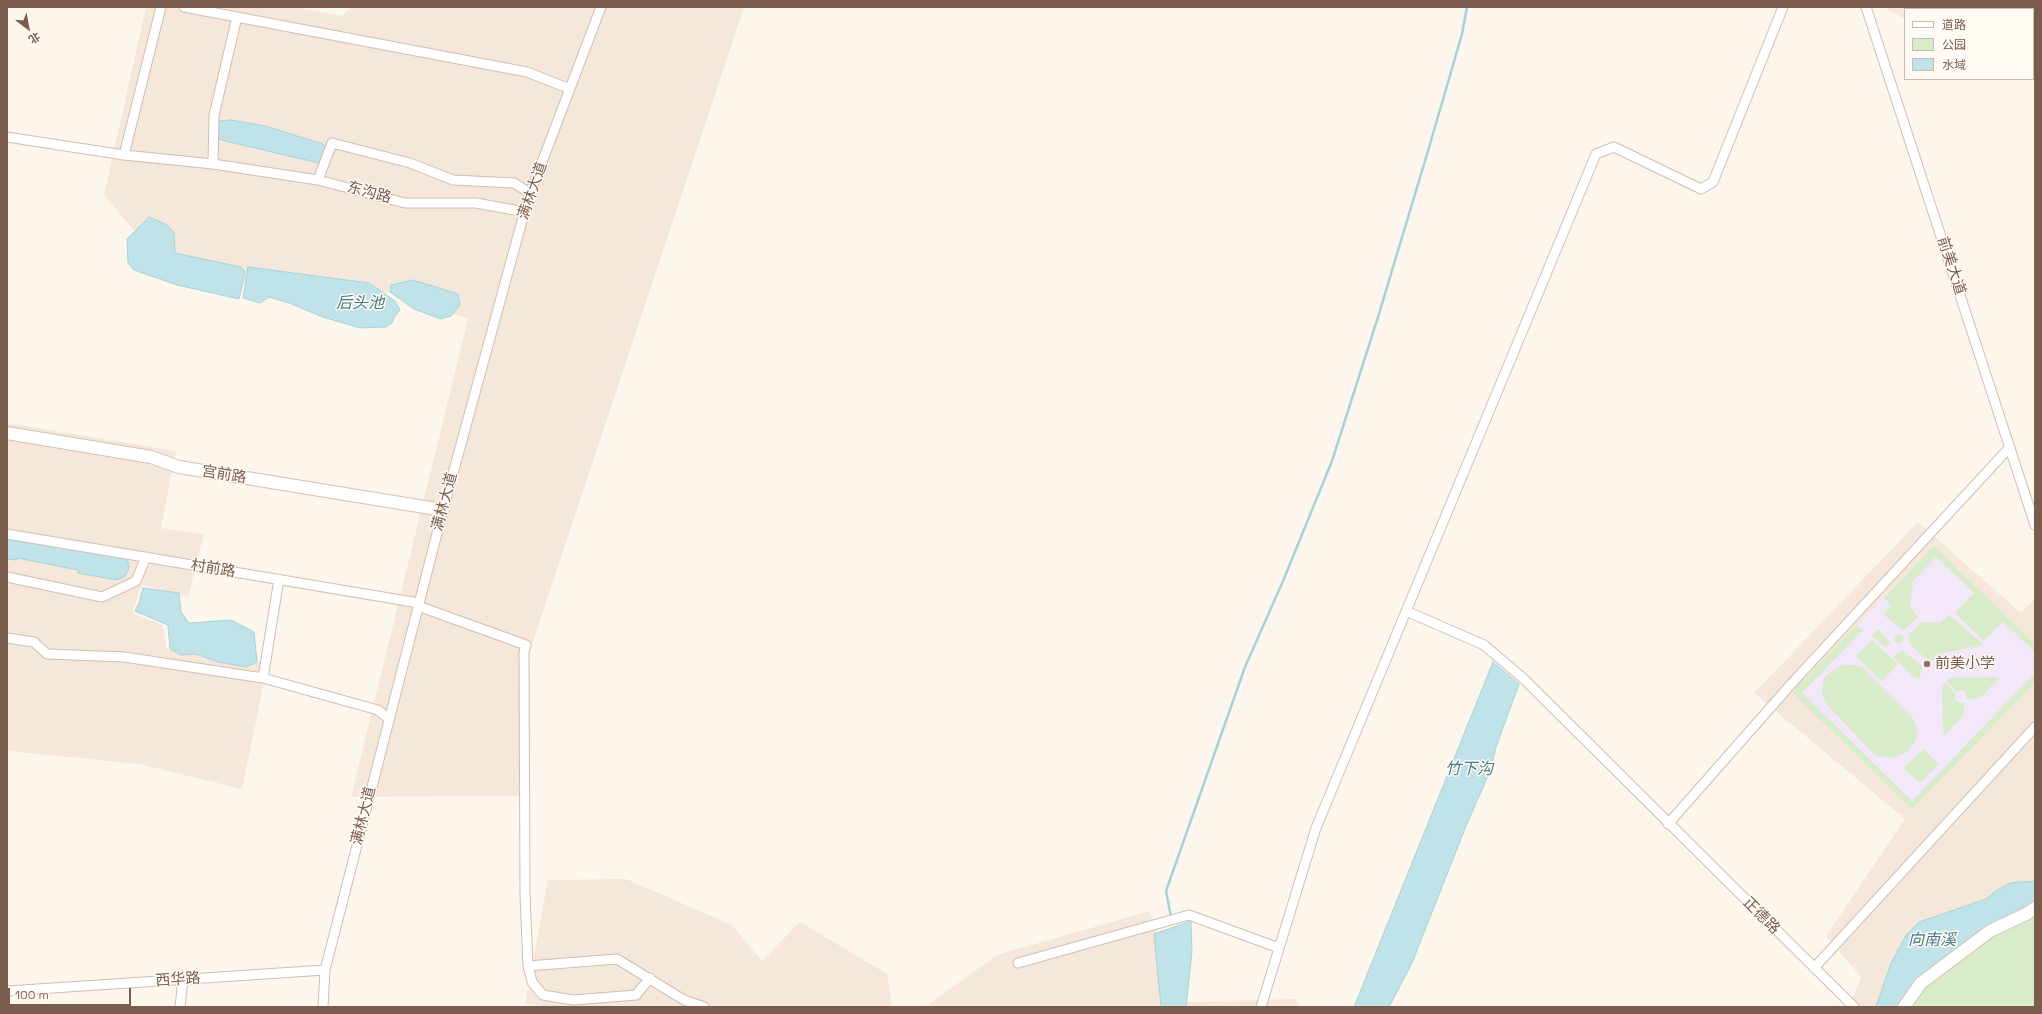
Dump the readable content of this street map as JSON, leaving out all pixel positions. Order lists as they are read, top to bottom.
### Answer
{
  "streets": {
    "street": [
      "满林大道",
      "东沟路",
      "前美大道",
      "宫前路",
      "村前路",
      "正德路",
      "西华路"
    ]
  },
  "crossings": [
    ["满林大道", "东沟路"],
    ["满林大道", "宫前路"],
    ["满林大道", "村前路"],
    ["满林大道", "西华路"]
  ],
  "water": ["后头池", "竹下沟", "向南溪"],
  "places": ["前美小学"],
  "legend": ["道路", "公园", "水域"],
  "scale_bar": "100 m",
  "north": "bottom right"
}
